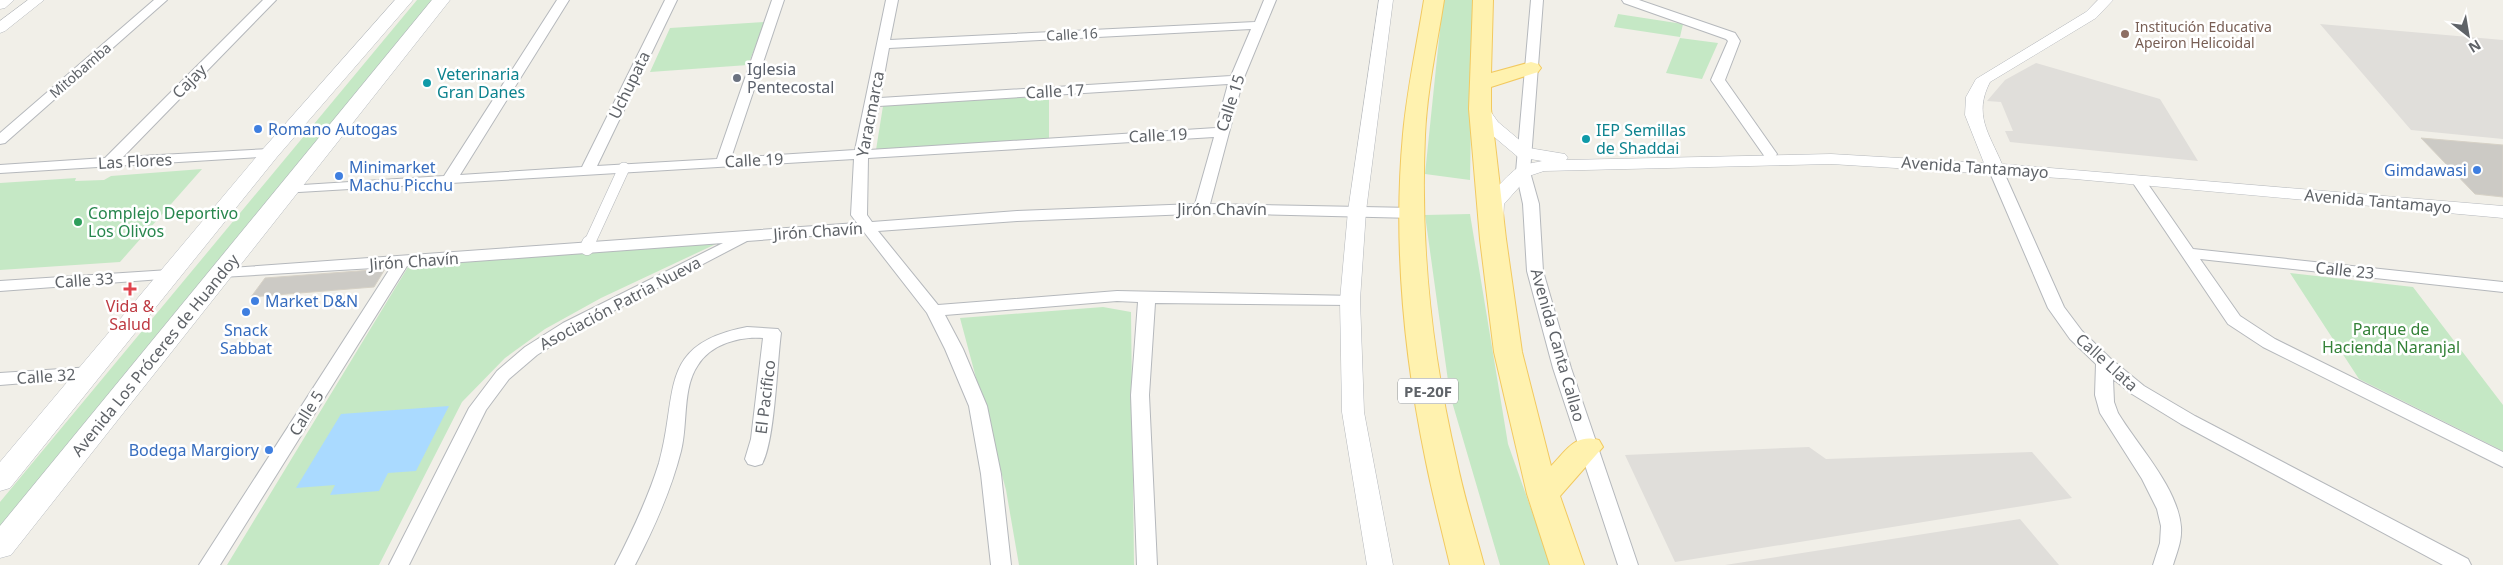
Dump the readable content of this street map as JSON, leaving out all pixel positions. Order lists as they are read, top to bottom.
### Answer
{
  "streets": {
    "main road": ["Avenida Los Próceres de Huandoy", "PE-20F"],
    "street": [
      "Calle 16",
      "Mitobamba",
      "Cajay",
      "Uchupata",
      "Calle 17",
      "Calle 15",
      "Yaracmarca",
      "Calle 19",
      "Las Flores",
      "Avenida Tantamayo",
      "Jirón Chavín",
      "Calle 23",
      "Calle 33",
      "Asociación Patria Nueva",
      "Avenida Canta Callao",
      "Calle Llata",
      "Calle 32",
      "El Pacifico",
      "Calle 5"
    ]
  },
  "crossings": [
    ["Calle 16", "Calle 15"],
    ["Calle 16", "Yaracmarca"],
    ["Cajay", "Las Flores"],
    ["Uchupata", "Calle 19"],
    ["Calle 17", "Calle 15"],
    ["Calle 17", "Yaracmarca"],
    ["Calle 15", "Calle 19"],
    ["Calle 15", "Jirón Chavín"],
    ["Yaracmarca", "Calle 19"],
    ["Yaracmarca", "Jirón Chavín"],
    ["Calle 19", "Avenida Los Próceres de Huandoy"],
    ["Avenida Tantamayo", "Avenida Canta Callao"],
    ["Avenida Tantamayo", "Calle Llata"],
    ["Jirón Chavín", "Asociación Patria Nueva"],
    ["Jirón Chavín", "Avenida Los Próceres de Huandoy"],
    ["Jirón Chavín", "PE-20F"],
    ["Jirón Chavín", "Calle 5"]
  ],
  "parks": ["Parque de Hacienda Naranjal"],
  "places": {
    "other": [
      "Institución Educativa Apeiron Helicoidal",
      "Iglesia Pentecostal",
      "Veterinaria Gran Danes",
      "Romano Autogas",
      "IEP Semillas de Shaddai",
      "Gimdawasi",
      "Minimarket Machu Picchu",
      "Complejo Deportivo Los Olivos",
      "Market D&N",
      "Snack Sabbat",
      "Bodega Margiory"
    ],
    "health": ["Vida & Salud"]
  },
  "north": "bottom right"
}
